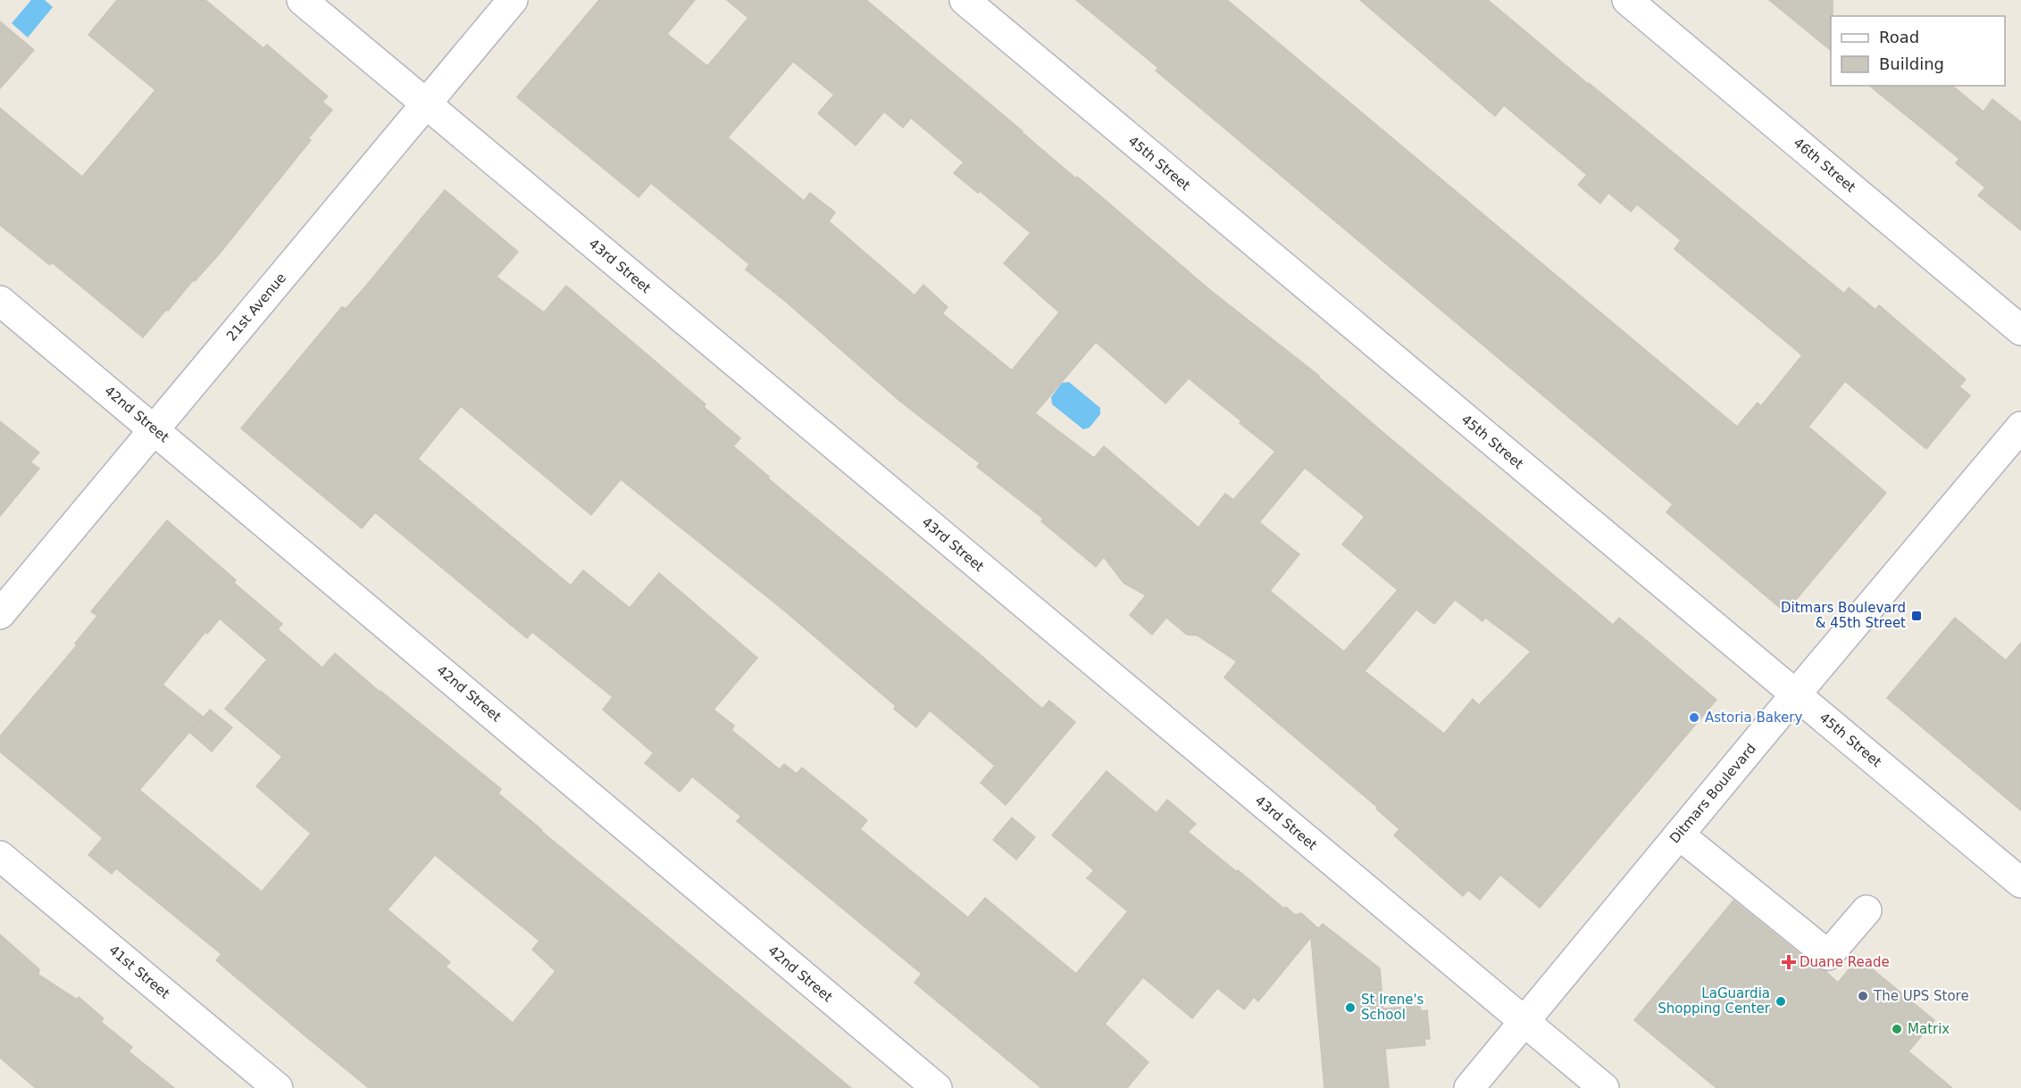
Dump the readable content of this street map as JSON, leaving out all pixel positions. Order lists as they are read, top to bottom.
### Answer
{
  "streets": {
    "street": [
      "45th Street",
      "46th Street",
      "43rd Street",
      "21st Avenue",
      "42nd Street",
      "Ditmars Boulevard",
      "41st Street"
    ]
  },
  "crossings": [
    ["45th Street", "Ditmars Boulevard"],
    ["43rd Street", "21st Avenue"],
    ["43rd Street", "Ditmars Boulevard"],
    ["21st Avenue", "42nd Street"]
  ],
  "places": {
    "transit": ["Ditmars Boulevard & 45th Street"],
    "other": [
      "Astoria Bakery",
      "The UPS Store",
      "LaGuardia Shopping Center",
      "St Irene's School",
      "Matrix"
    ],
    "health": ["Duane Reade"]
  },
  "legend": ["Road", "Building"]
}
